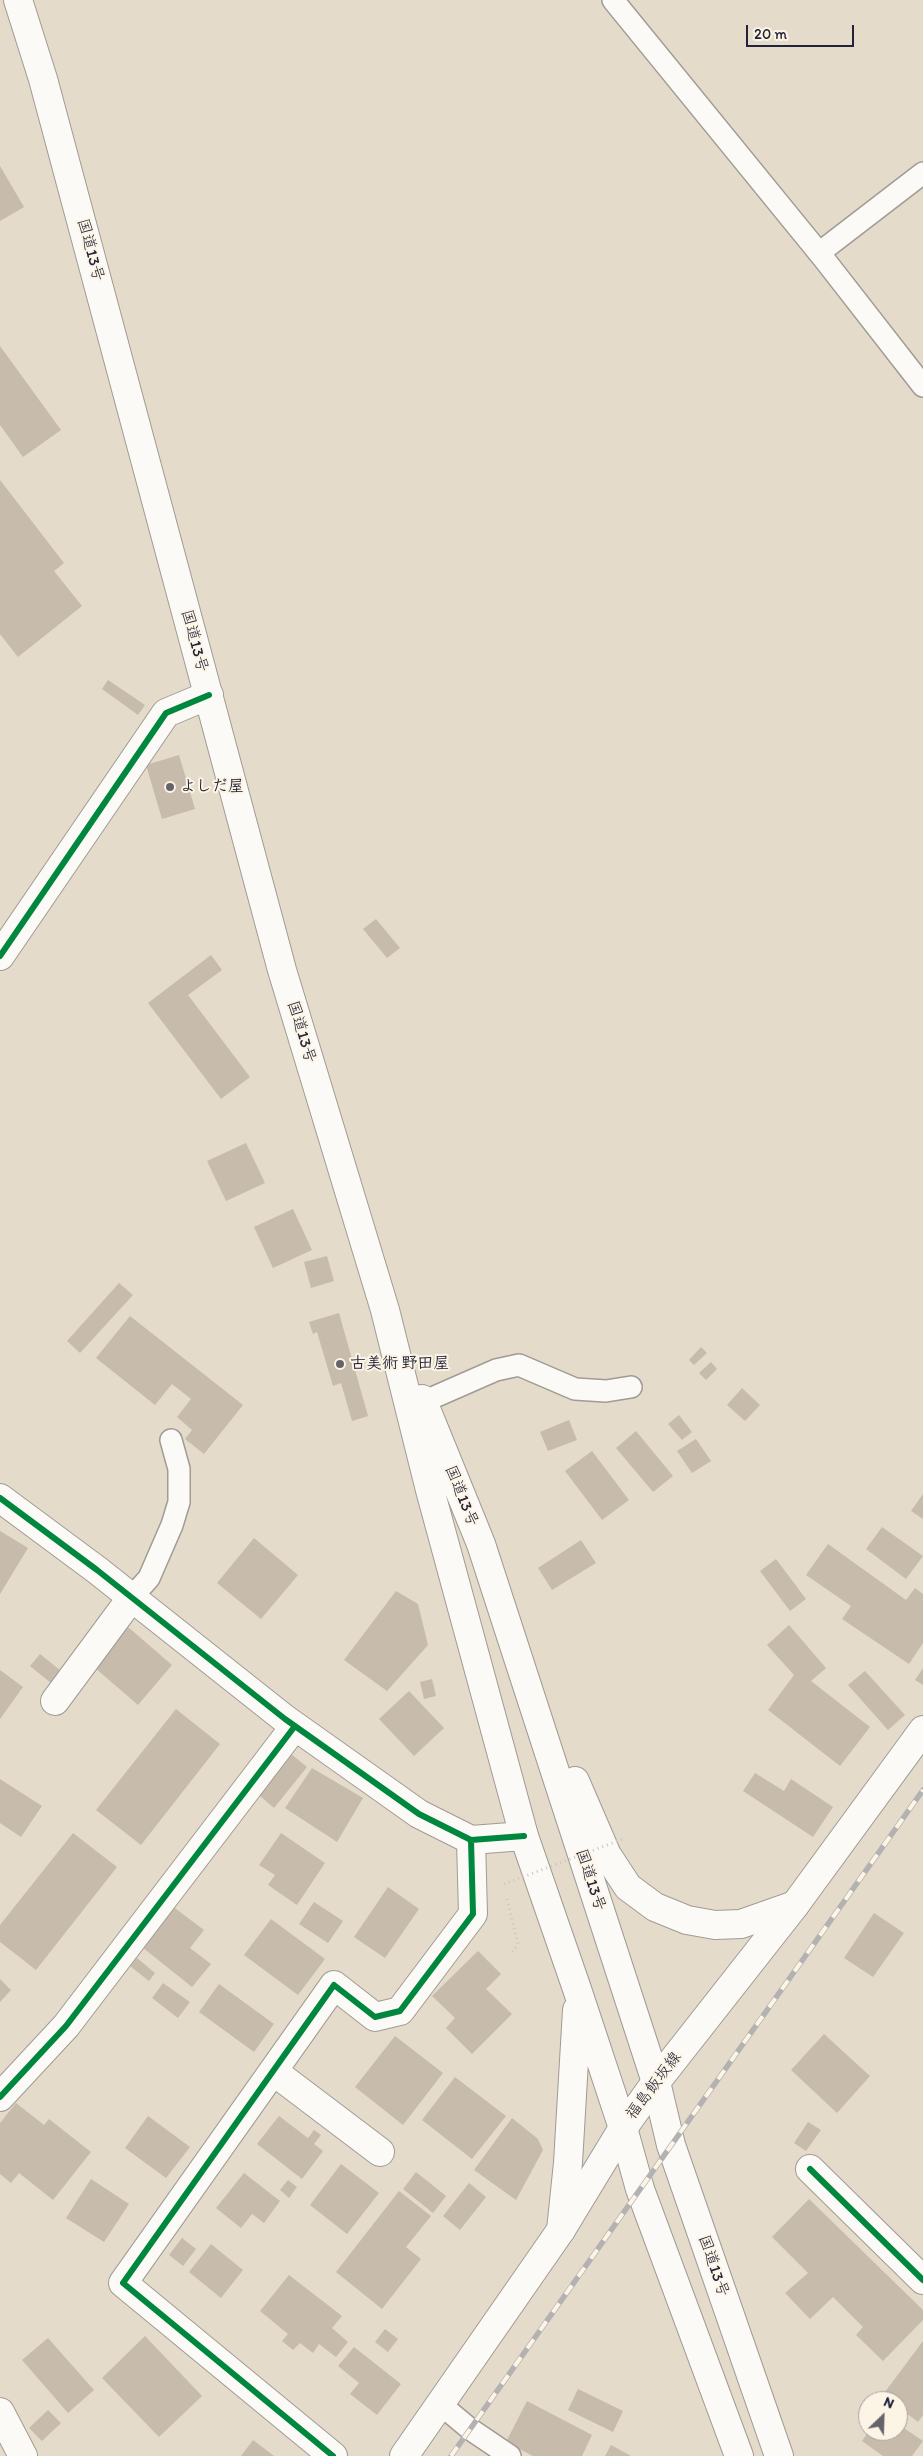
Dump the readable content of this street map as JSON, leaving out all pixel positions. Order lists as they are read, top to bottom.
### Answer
{
  "streets": {
    "main road": ["国道13号", "福島飯坂線"]
  },
  "crossings": [
    ["国道13号", "福島飯坂線"]
  ],
  "places": ["よしだ屋", "古美術 野田屋"],
  "scale_bar": "20 m",
  "north": "top right"
}
